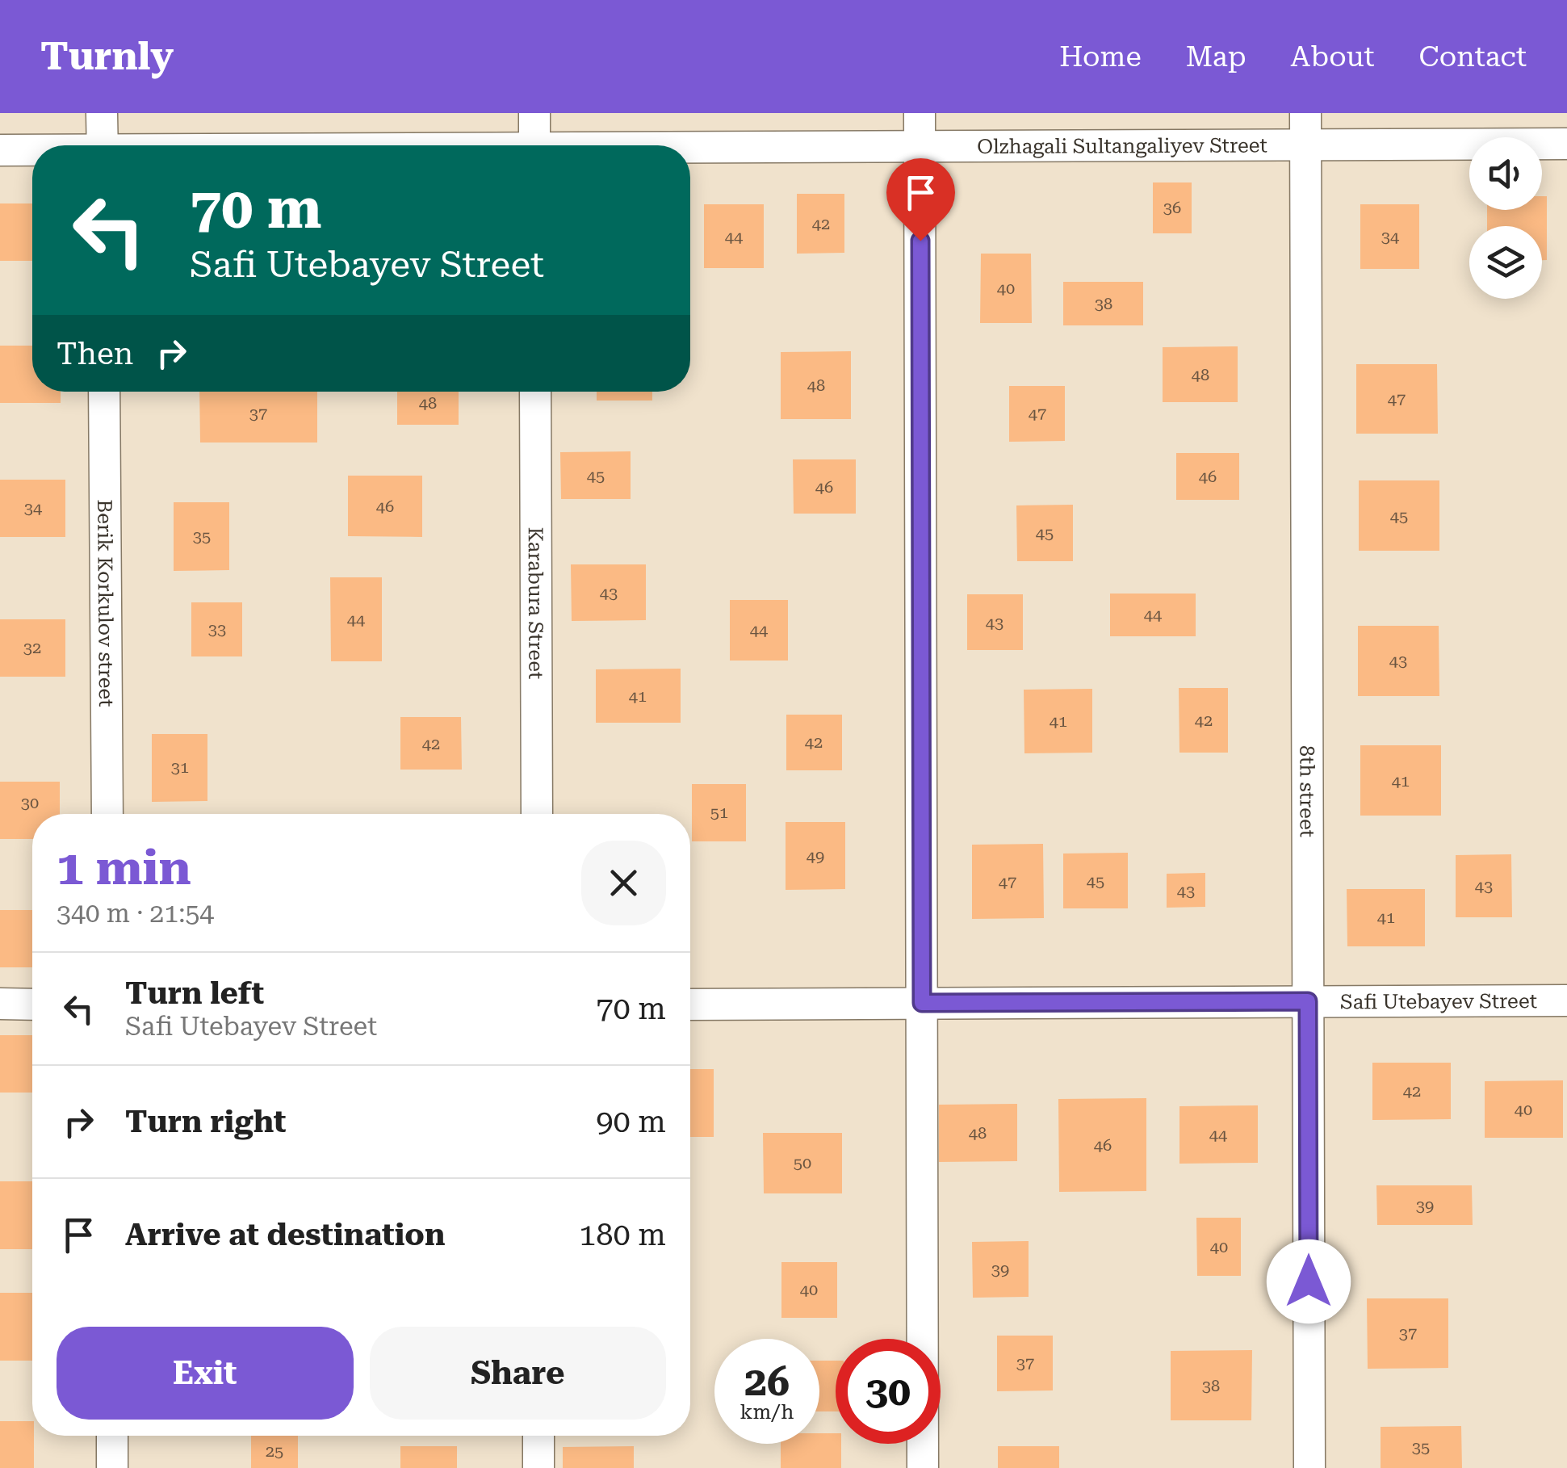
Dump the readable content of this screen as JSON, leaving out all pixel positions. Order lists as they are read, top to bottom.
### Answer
{
  "streets": {
    "street": [
      "Olzhagali Sultangaliyev Street",
      "Berik Korkulov street",
      "Karabura Street",
      "8th street",
      "Safi Utebayev Street"
    ]
  },
  "crossings": [
    ["Olzhagali Sultangaliyev Street", "8th street"],
    ["8th street", "Safi Utebayev Street"]
  ],
  "house_numbers": [
    "36",
    "42",
    "44",
    "34",
    "40",
    "38",
    "48",
    "48",
    "47",
    "48",
    "37",
    "47",
    "45",
    "46",
    "46",
    "46",
    "34",
    "45",
    "45",
    "35",
    "43",
    "44",
    "44",
    "43",
    "33",
    "44",
    "32",
    "43",
    "41",
    "42",
    "41",
    "42",
    "42",
    "31",
    "41",
    "30",
    "51",
    "49",
    "45",
    "47",
    "43",
    "43",
    "41",
    "42",
    "40",
    "48",
    "44",
    "46",
    "50",
    "39",
    "40",
    "39",
    "40",
    "37",
    "37",
    "38",
    "35",
    "25"
  ],
  "page": {
    "header": "Turnly",
    "nav": [
      "Home",
      "Map",
      "About",
      "Contact"
    ],
    "turn": ["70 m", "Safi Utebayev Street"],
    "then": "Then",
    "heading": ["1 min", "340 m · 21:54"],
    "list": [
      {
        "name": "Turn left",
        "note": "Safi Utebayev Street",
        "value": "70 m"
      },
      {
        "name": "Turn right",
        "value": "90 m"
      },
      {
        "name": "Arrive at destination",
        "value": "180 m"
      }
    ],
    "buttons": ["Exit", "Share"],
    "speed": "26 km/h",
    "limit": "30"
  }
}
